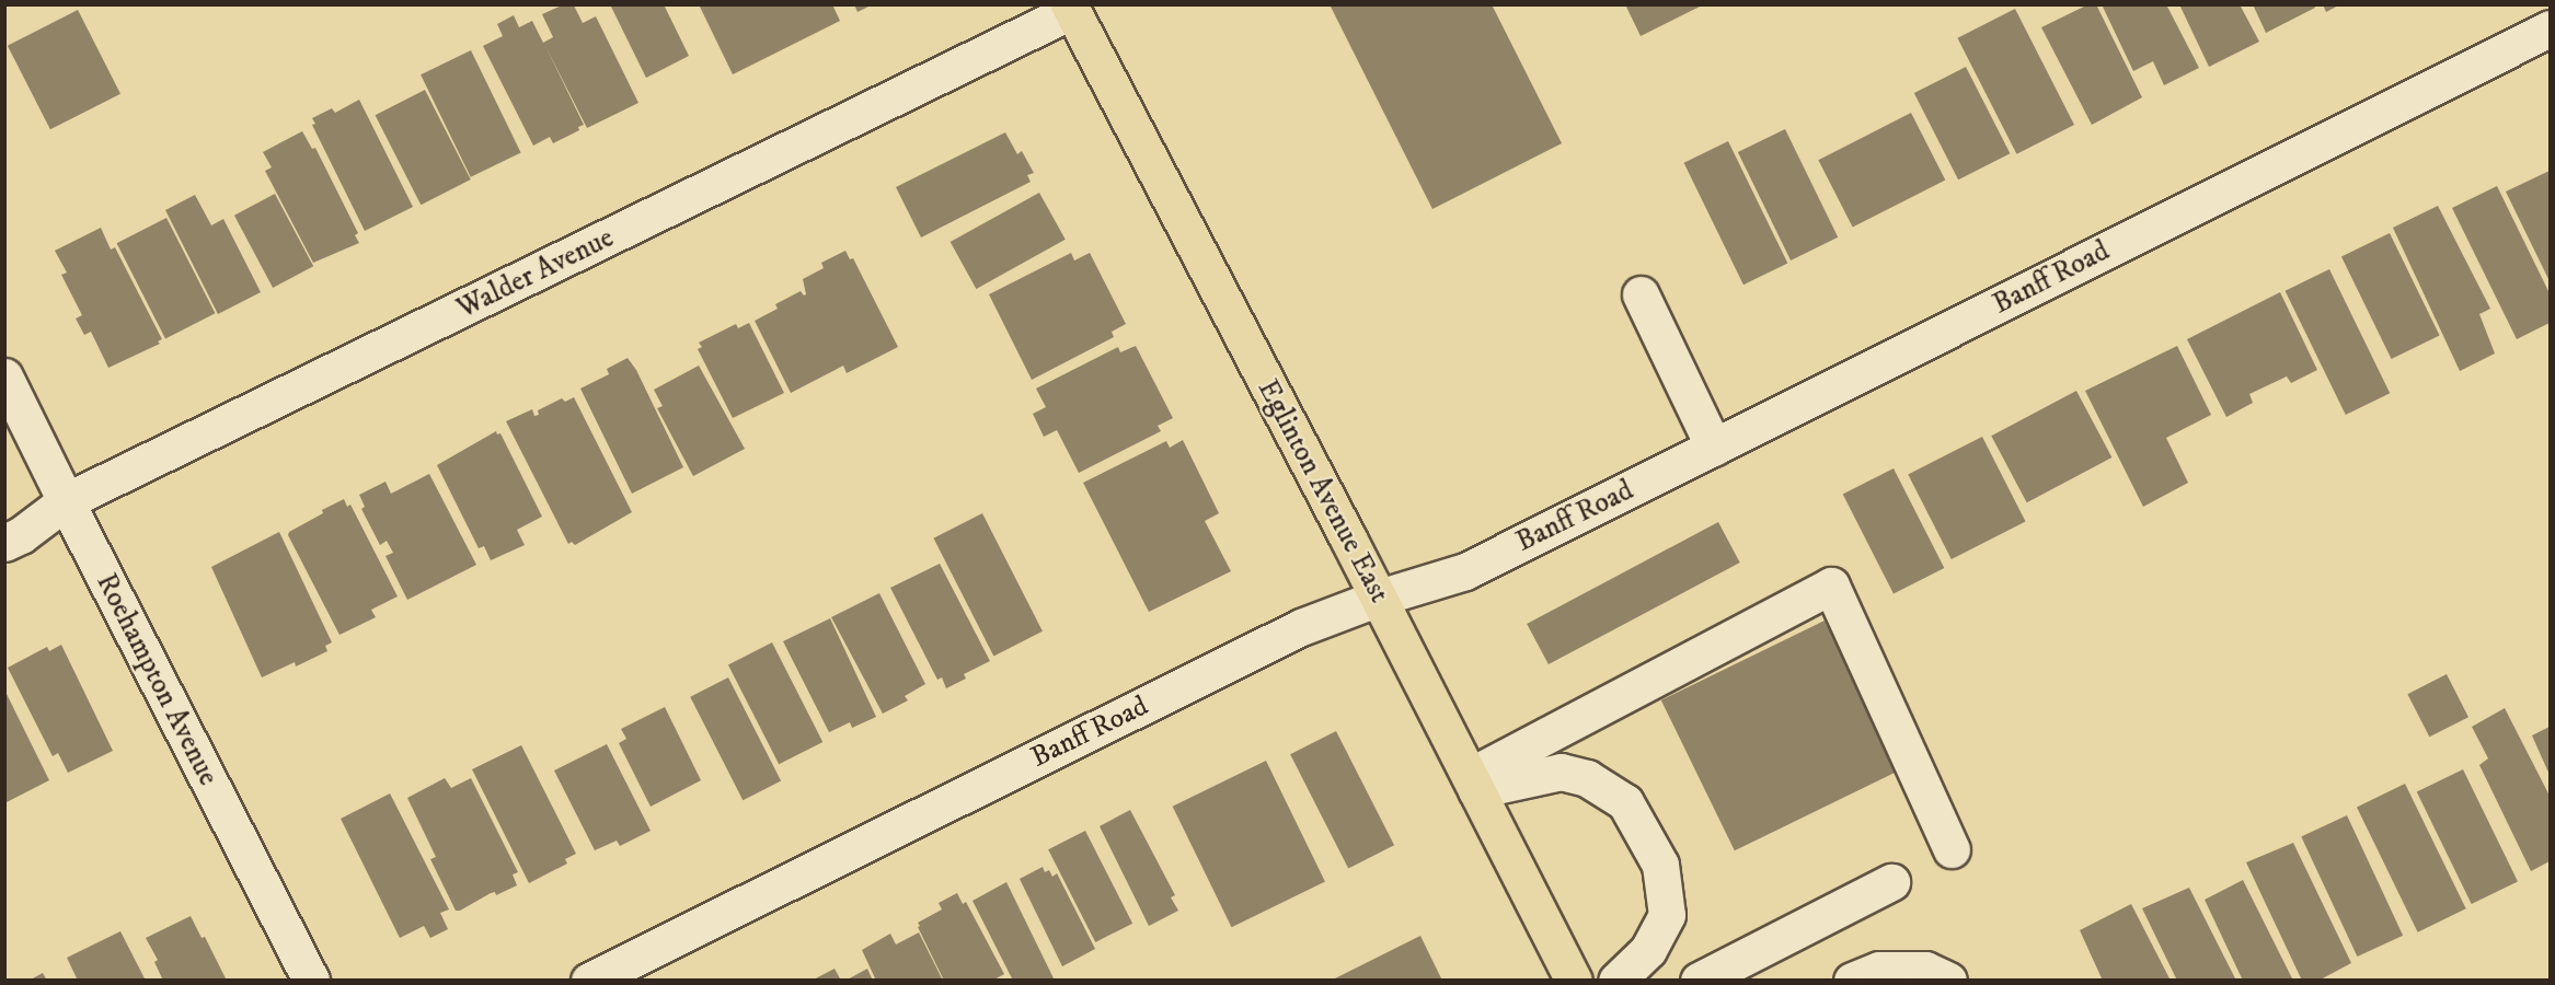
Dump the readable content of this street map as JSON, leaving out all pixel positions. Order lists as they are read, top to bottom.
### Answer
{
  "streets": {
    "main road": ["Eglinton Avenue East"],
    "street": ["Walder Avenue", "Banff Road", "Roehampton Avenue"]
  },
  "crossings": [
    ["Walder Avenue", "Eglinton Avenue East"],
    ["Walder Avenue", "Roehampton Avenue"],
    ["Banff Road", "Eglinton Avenue East"]
  ]
}
